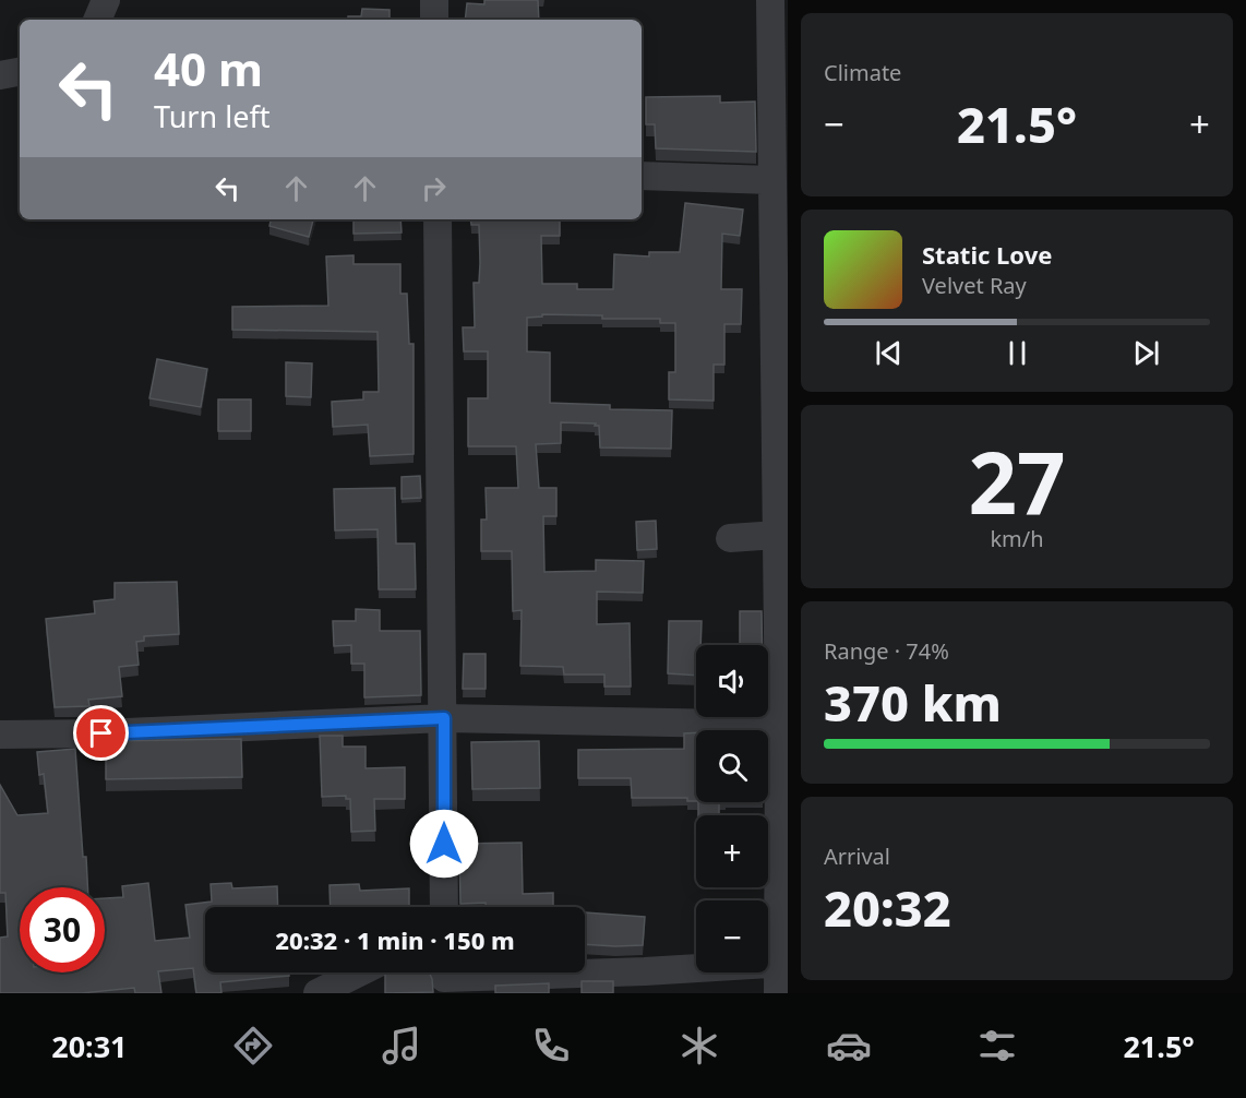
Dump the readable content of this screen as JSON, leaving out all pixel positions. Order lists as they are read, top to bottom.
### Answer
{
  "page": {
    "tile": [
      "Climate",
      ["27", "km/h"],
      ["Range · 74%", "370 km"],
      ["Arrival", "20:32"]
    ],
    "turn": ["40 m", "Turn left"],
    "heat": ["−", "21.5°", "+"],
    "song": ["Static Love", "Velvet Ray"],
    "map_buttons": ["+", "−"],
    "limit": "30",
    "trip": "20:32 · 1 min · 150 m",
    "tabs": ["20:31", "21.5°"]
  }
}
